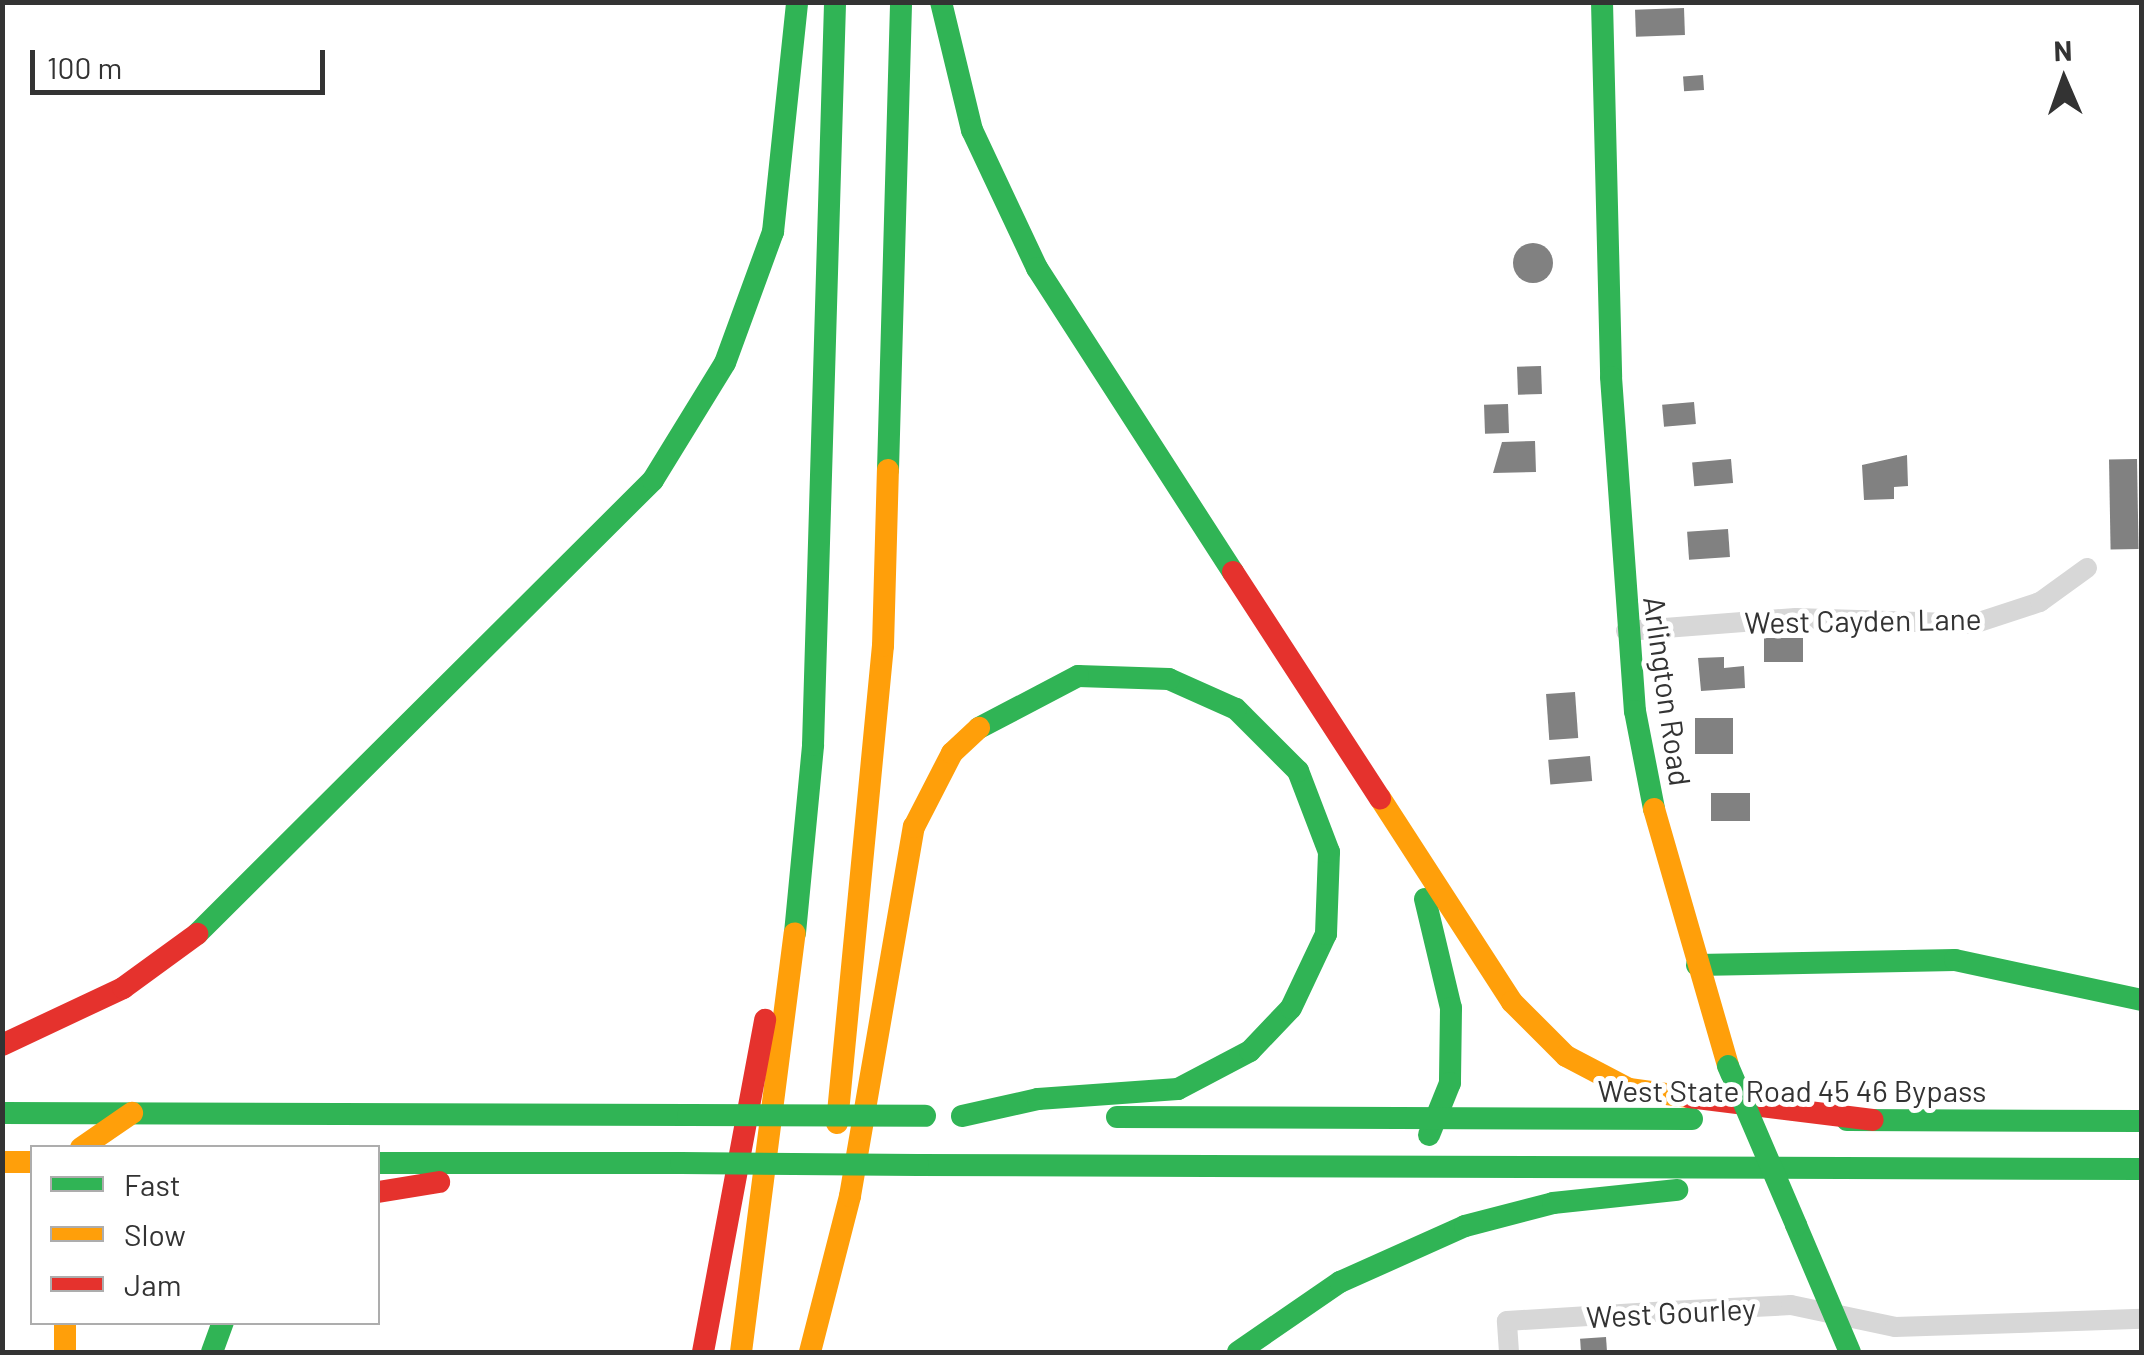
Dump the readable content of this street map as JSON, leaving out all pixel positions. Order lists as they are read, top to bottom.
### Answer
{
  "streets": {
    "main road": ["Arlington Road", "West State Road 45 46 Bypass"],
    "street": ["West Cayden Lane", "West Gourley"]
  },
  "crossings": [
    ["West Cayden Lane", "Arlington Road"],
    ["Arlington Road", "West Gourley"]
  ],
  "legend": ["Fast", "Slow", "Jam"],
  "scale_bar": "100 m",
  "north": "top"
}
